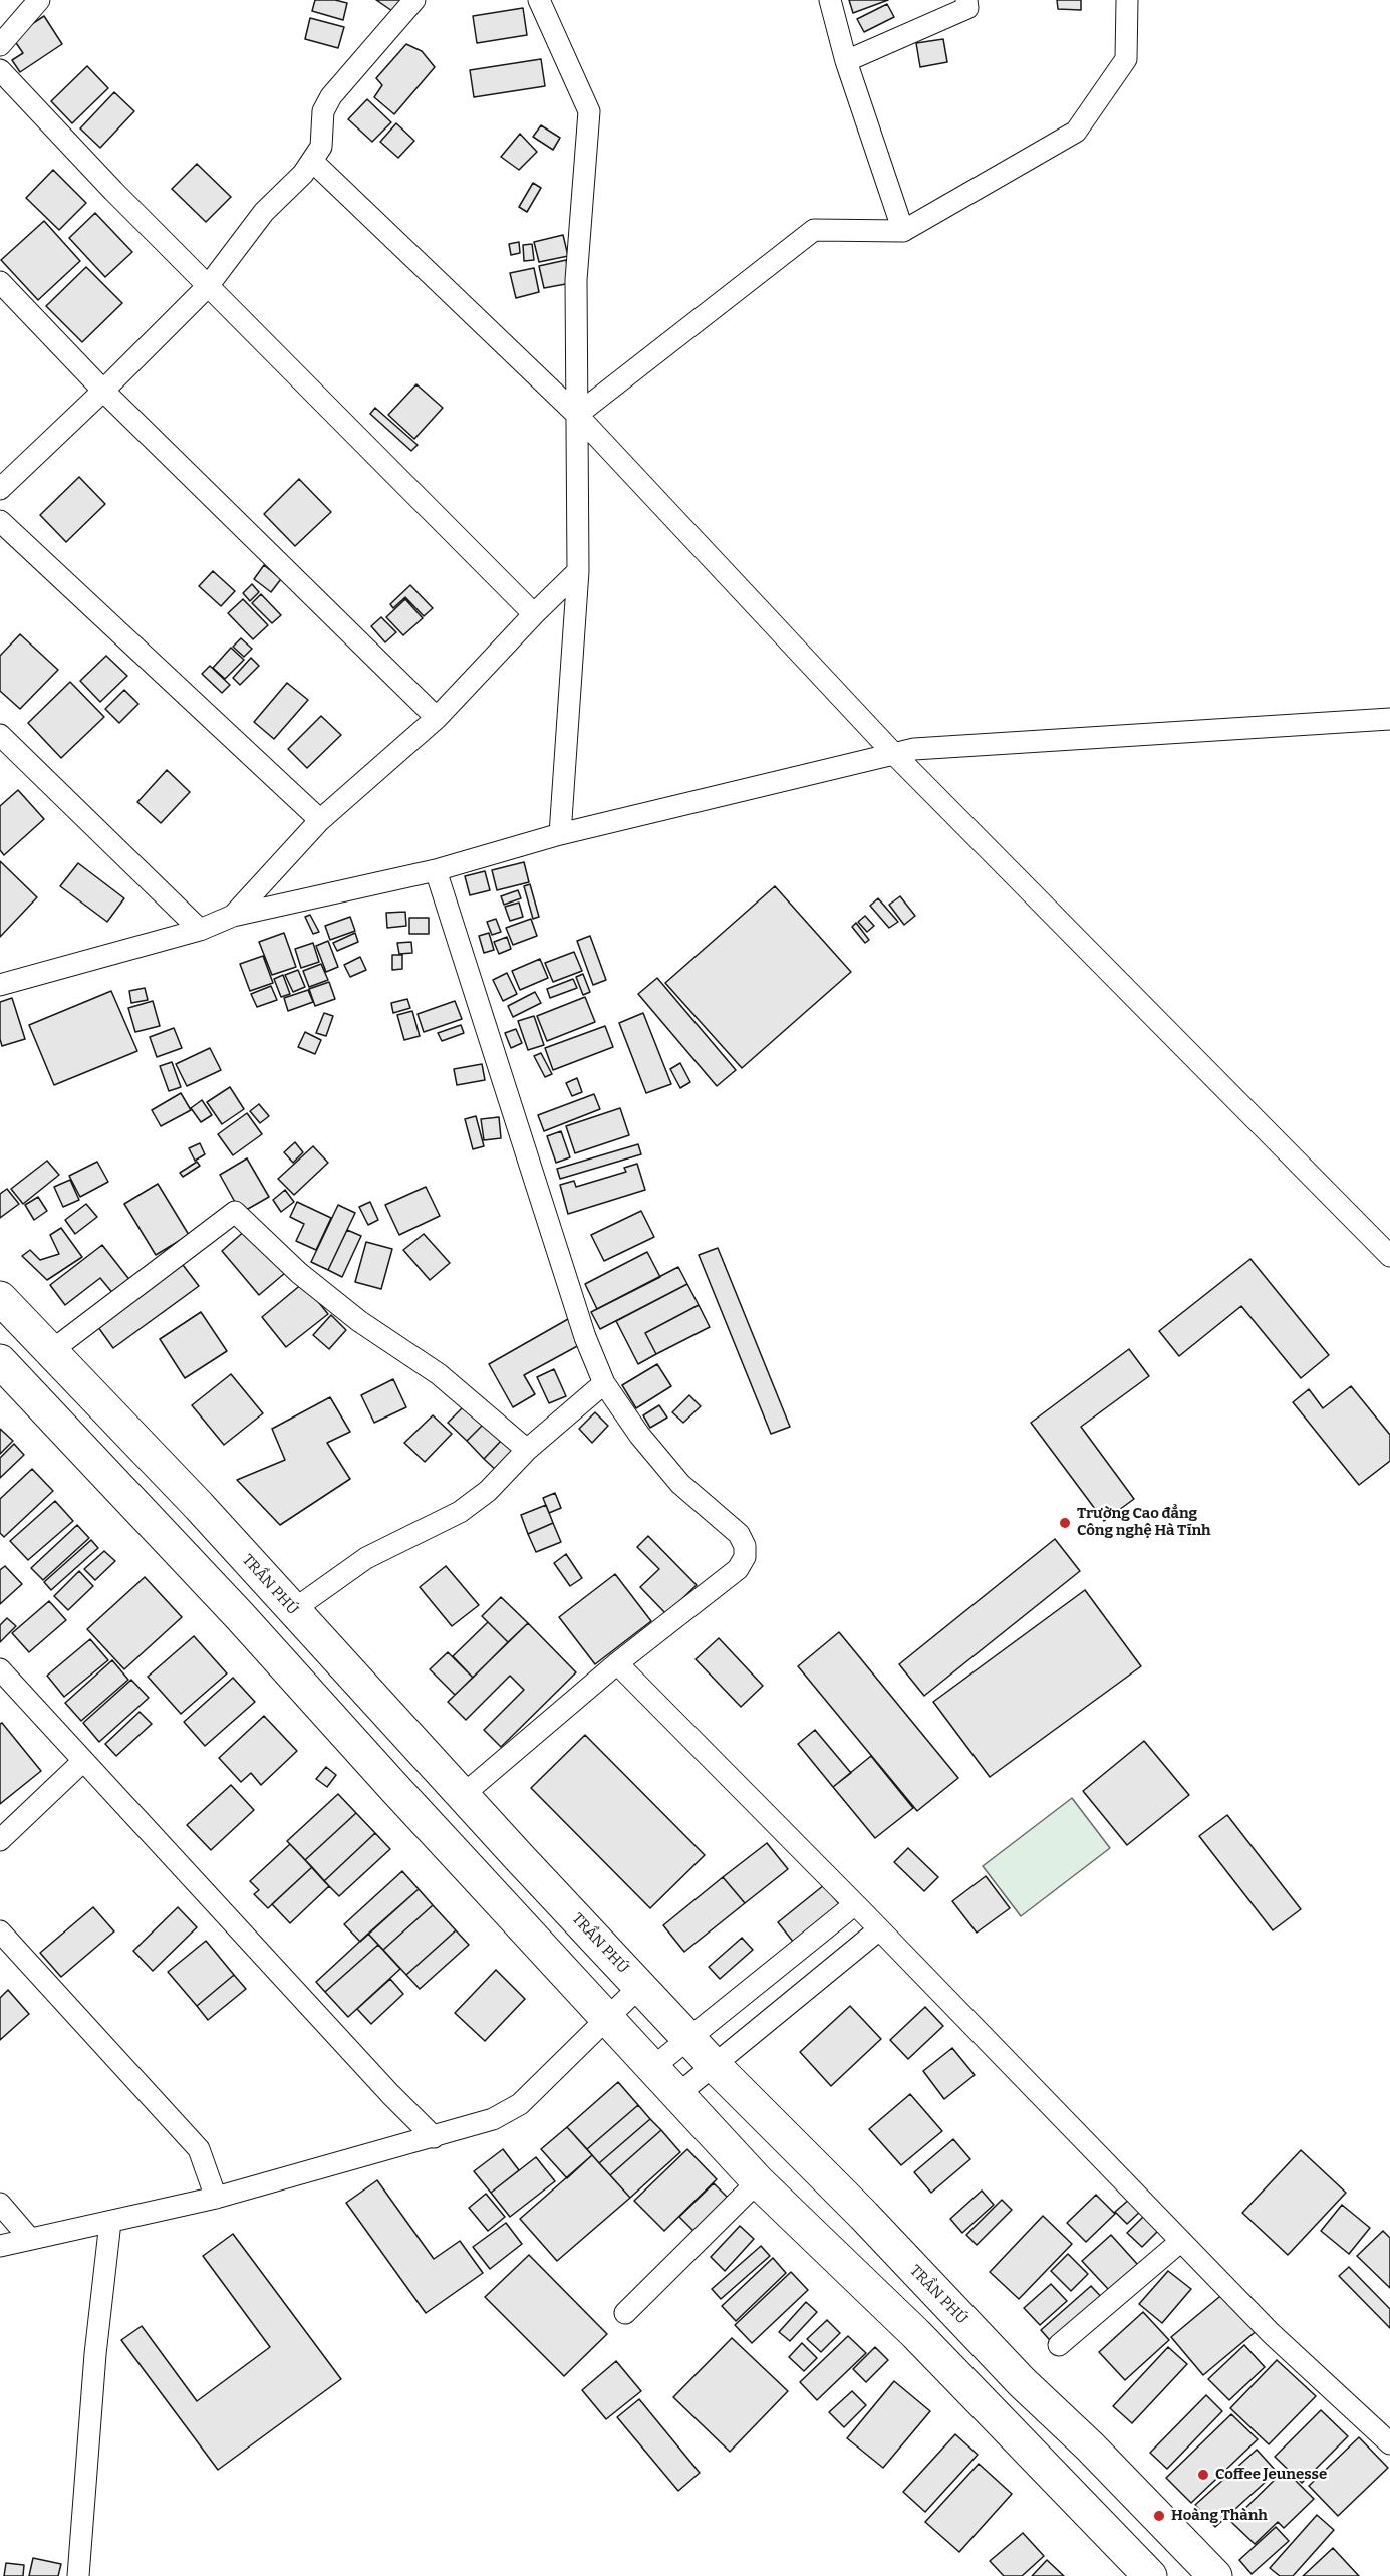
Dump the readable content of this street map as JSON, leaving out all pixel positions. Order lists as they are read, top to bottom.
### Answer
{
  "streets": {
    "main road": ["TRẦN PHÚ"]
  },
  "places": ["Trường Cao đẳng Công nghệ Hà Tĩnh", "Coffee Jeunesse", "Hoàng Thành"]
}
